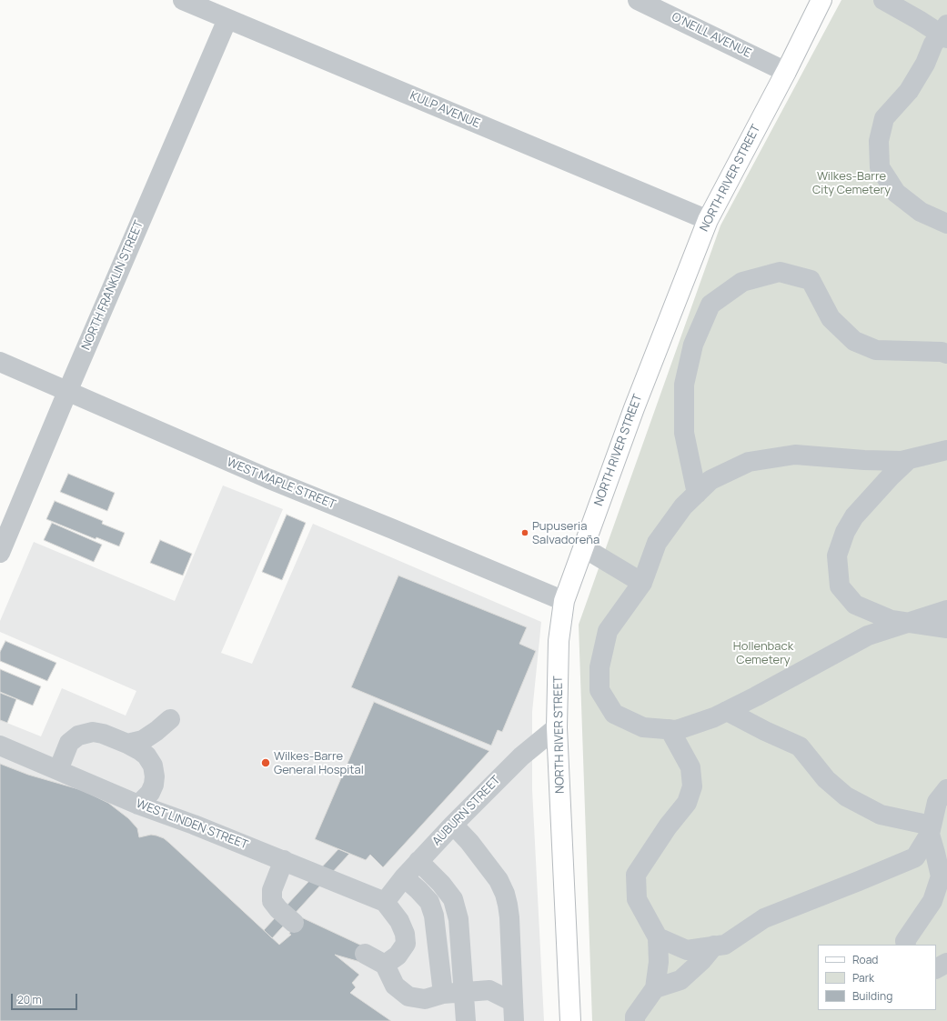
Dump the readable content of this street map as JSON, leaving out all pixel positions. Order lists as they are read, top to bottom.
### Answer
{
  "streets": {
    "main road": ["NORTH RIVER STREET"],
    "street": [
      "O'NEILL AVENUE",
      "KULP AVENUE",
      "NORTH FRANKLIN STREET",
      "WEST MAPLE STREET",
      "AUBURN STREET",
      "WEST LINDEN STREET"
    ]
  },
  "crossings": [
    ["O'NEILL AVENUE", "NORTH RIVER STREET"],
    ["KULP AVENUE", "NORTH RIVER STREET"],
    ["KULP AVENUE", "NORTH FRANKLIN STREET"],
    ["NORTH RIVER STREET", "WEST MAPLE STREET"],
    ["NORTH RIVER STREET", "AUBURN STREET"],
    ["NORTH FRANKLIN STREET", "WEST MAPLE STREET"],
    ["AUBURN STREET", "WEST LINDEN STREET"]
  ],
  "parks": ["Wilkes-Barre City Cemetery", "Hollenback Cemetery"],
  "places": ["Pupuseria Salvadoreña", "Wilkes-Barre General Hospital"],
  "legend": ["Road", "Park", "Building"],
  "scale_bar": "20 m"
}
